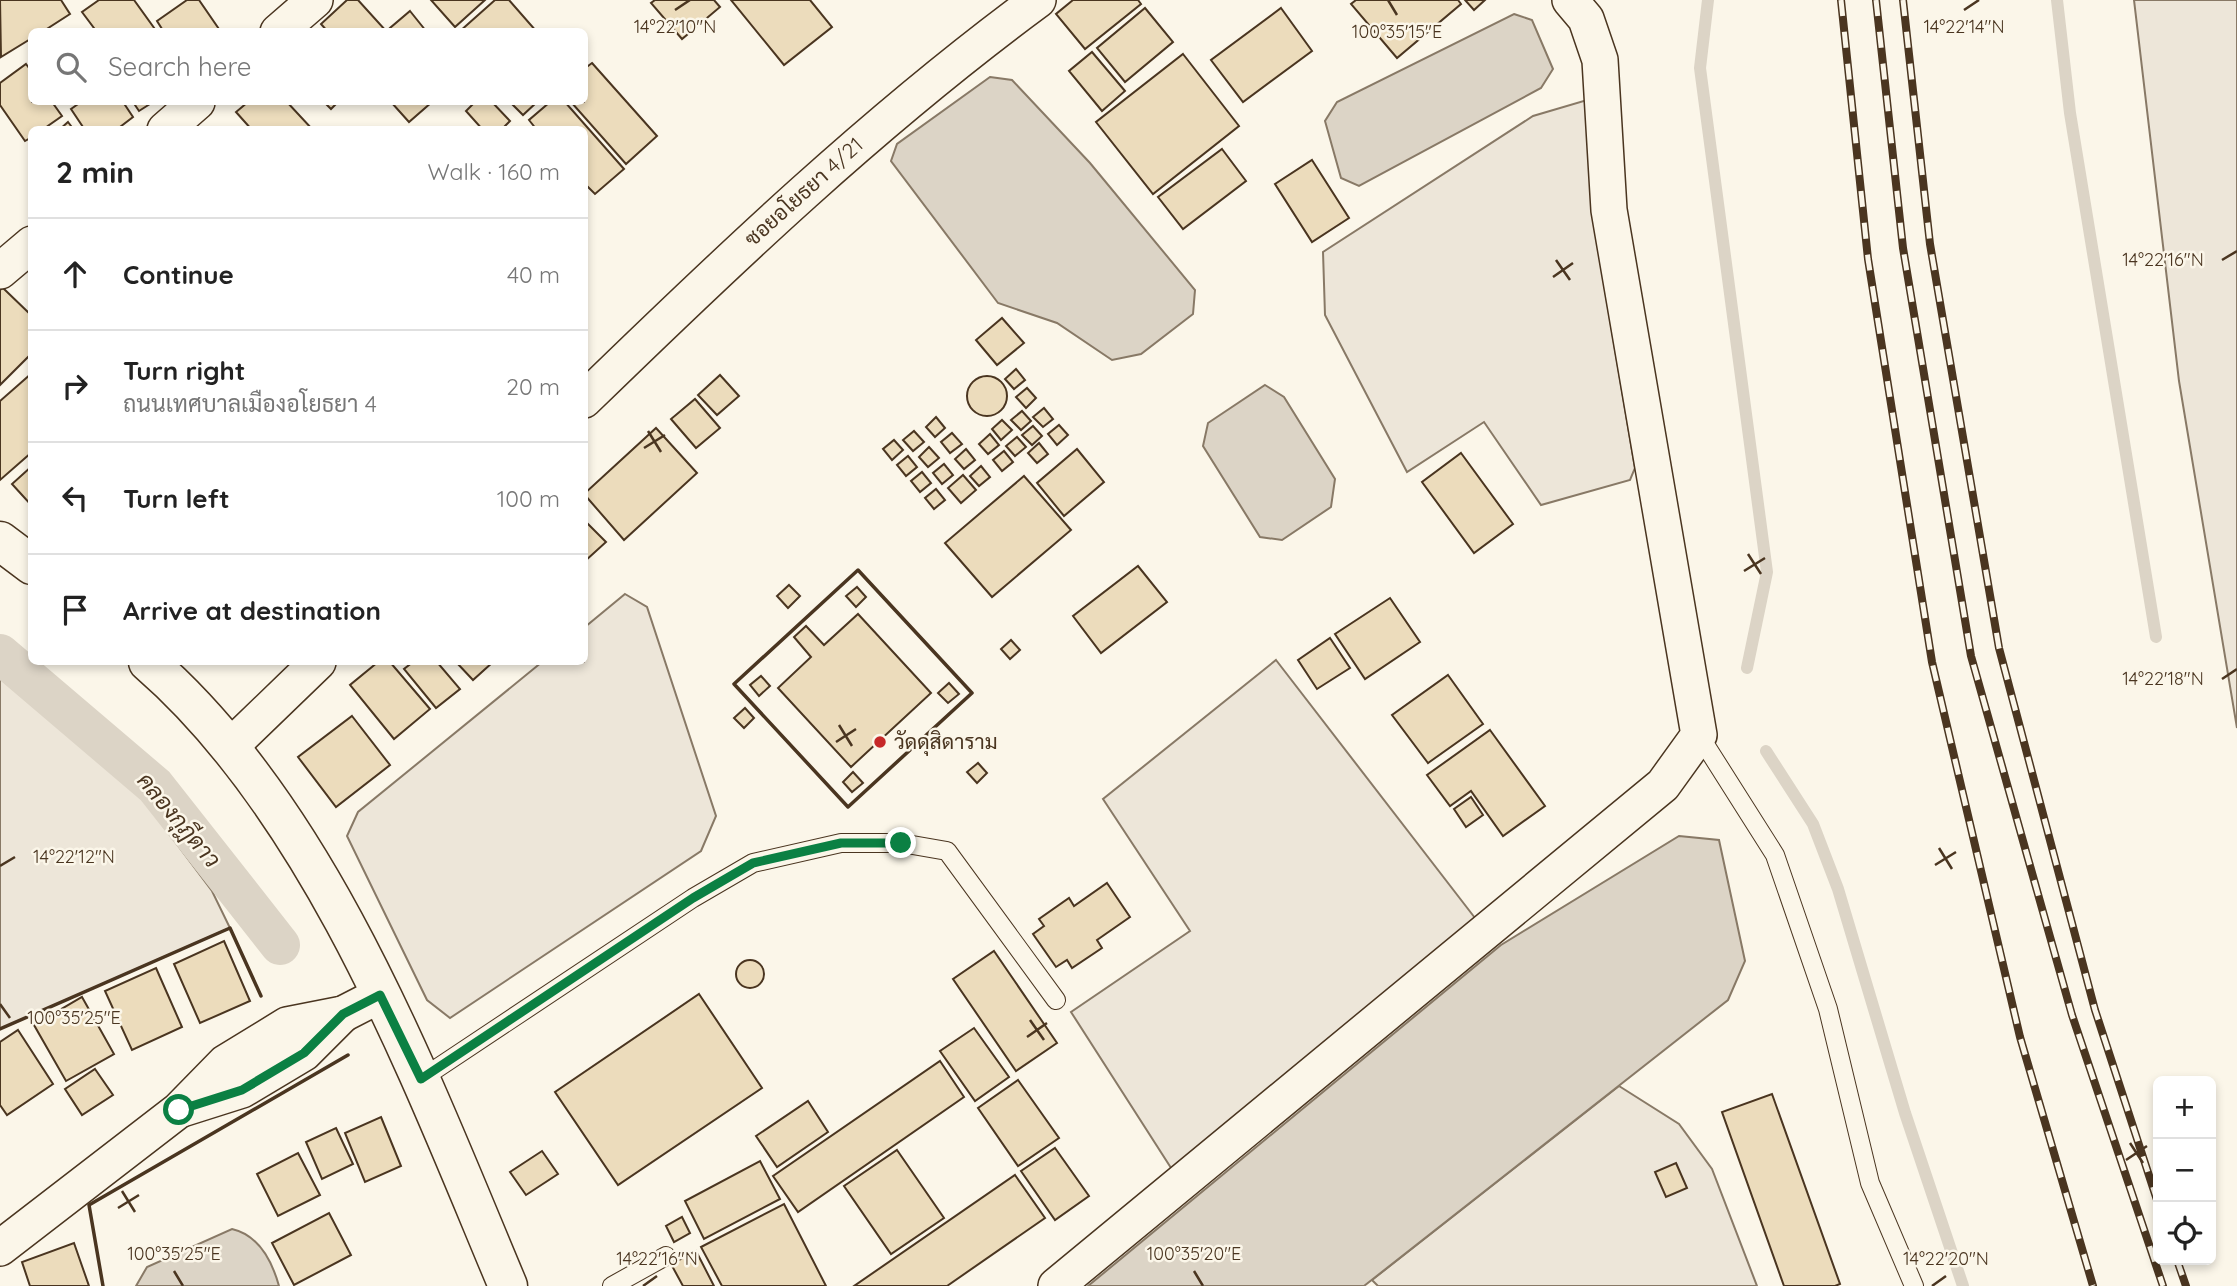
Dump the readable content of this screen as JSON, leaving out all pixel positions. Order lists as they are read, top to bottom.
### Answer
{
  "streets": {
    "street": ["ซอยอโยธยา 4/21"]
  },
  "water": ["คลองกุฎีดาว"],
  "places": ["วัดดุสิดาราม"],
  "page": {
    "search": "Search here",
    "heading": ["2 min", "Walk · 160 m"],
    "list": [
      ["Continue", "40 m"],
      ["Turn right", "ถนนเทศบาลเมืองอโยธยา 4", "20 m"],
      ["Turn left", "100 m"],
      "Arrive at destination"
    ],
    "map_buttons": ["+", "−"]
  },
  "coordinates": [
    "14°22'10\"N",
    "14°22'14\"N",
    "100°35'15\"E",
    "14°22'16\"N",
    "14°22'18\"N",
    "14°22'12\"N",
    "100°35'25\"E",
    "100°35'20\"E",
    "14°22'20\"N"
  ]
}
